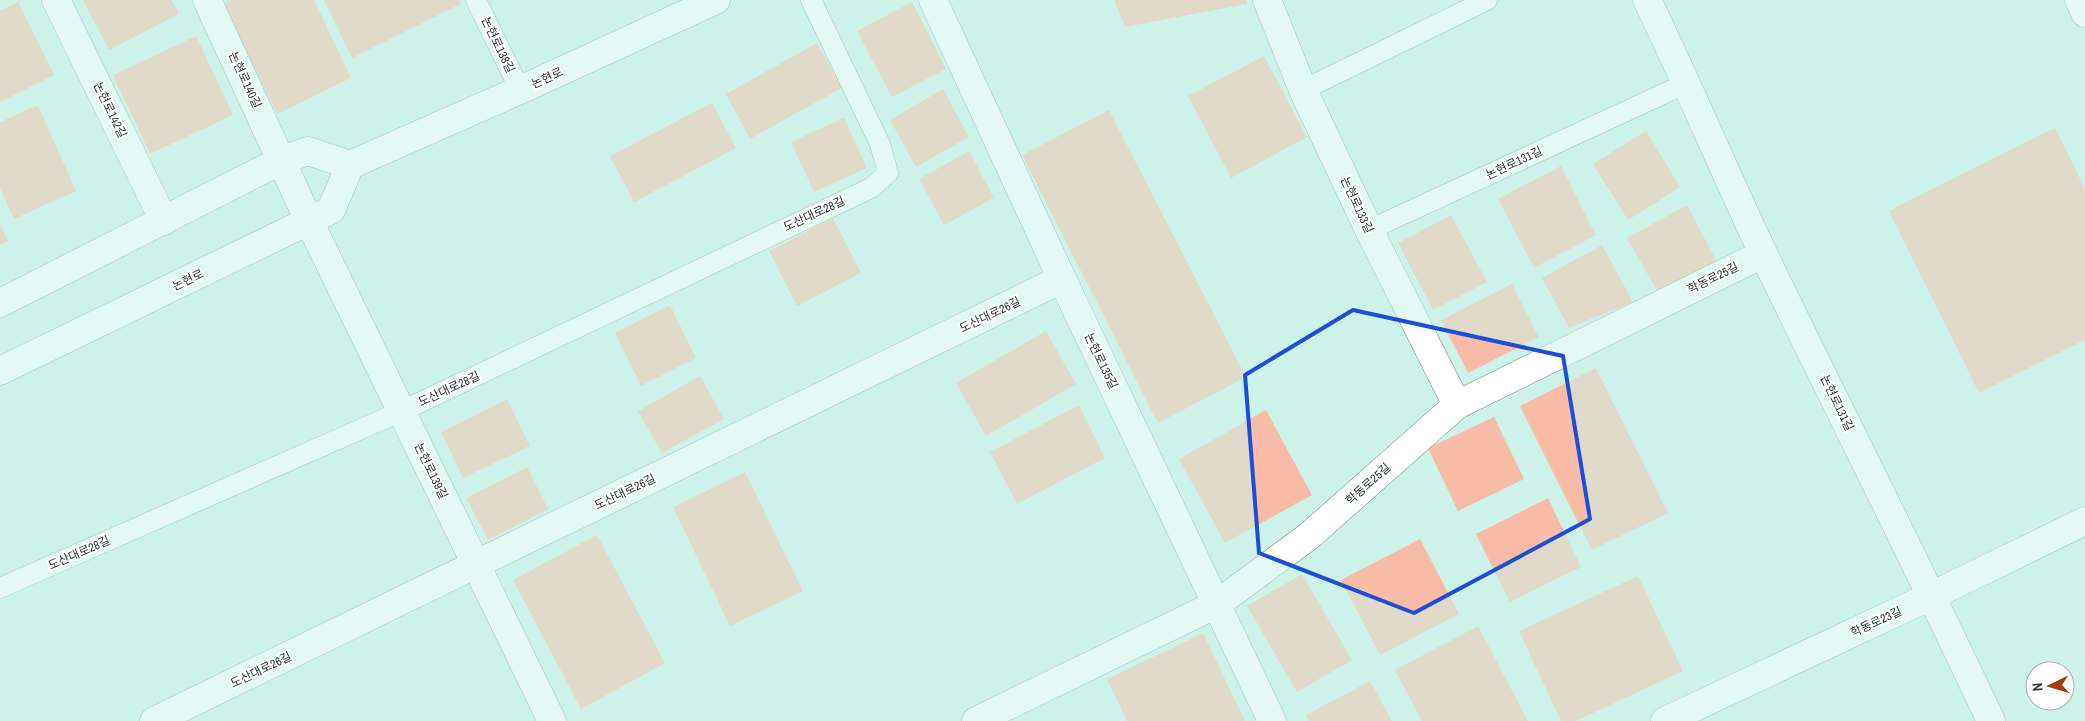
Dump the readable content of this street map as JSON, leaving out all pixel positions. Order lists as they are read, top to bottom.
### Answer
{
  "streets": {
    "street": [
      "논현로",
      "논현로140길",
      "논현로142길",
      "논현로131길",
      "논현로133길",
      "학동로25길",
      "도산대로26길",
      "논현로135길",
      "논현로139길",
      "학동로23길"
    ],
    "lane": ["논현로138길", "도산대로28길"]
  },
  "crossings": [
    ["논현로138길", "논현로"],
    ["논현로", "논현로140길"],
    ["논현로", "논현로139길"],
    ["논현로140길", "논현로139길"],
    ["논현로131길", "논현로133길"],
    ["논현로131길", "학동로25길"],
    ["논현로131길", "학동로23길"],
    ["논현로133길", "학동로25길"],
    ["도산대로28길", "논현로139길"],
    ["학동로25길", "논현로135길"],
    ["도산대로26길", "논현로135길"],
    ["도산대로26길", "논현로139길"]
  ],
  "north": "left"
}
